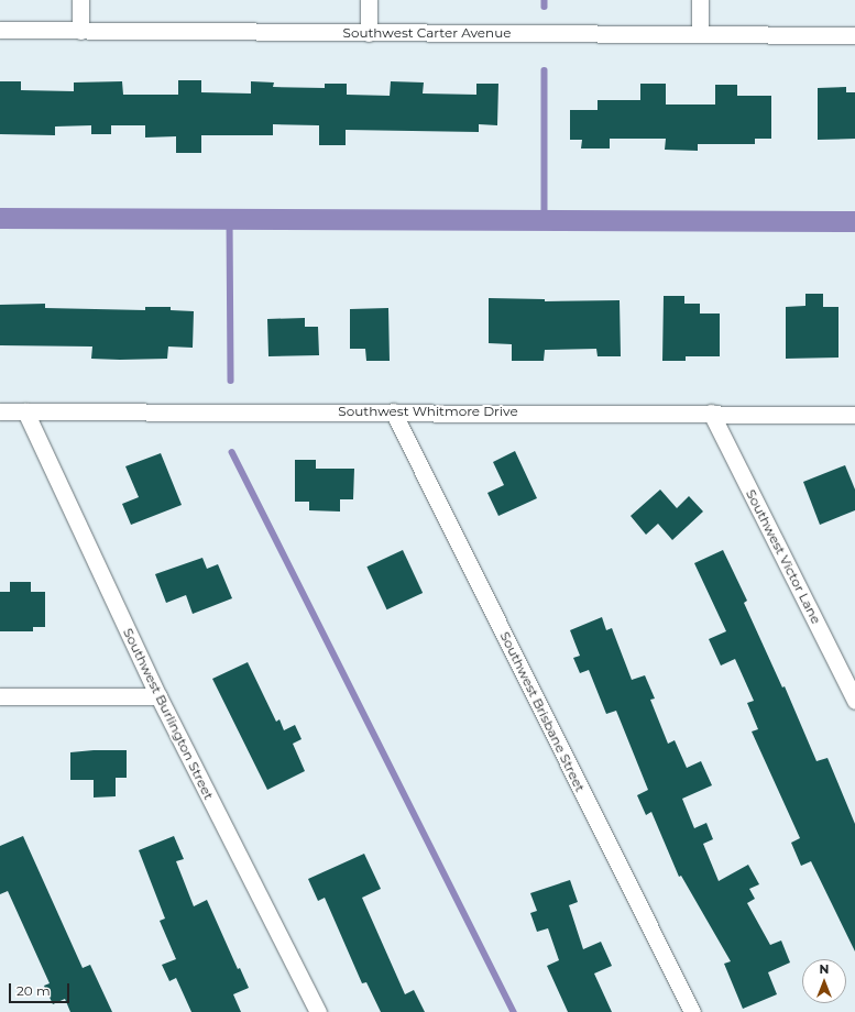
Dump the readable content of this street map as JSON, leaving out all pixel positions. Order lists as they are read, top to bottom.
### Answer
{
  "streets": {
    "street": [
      "Southwest Carter Avenue",
      "Southwest Whitmore Drive",
      "Southwest Victor Lane",
      "Southwest Brisbane Street",
      "Southwest Burlington Street"
    ]
  },
  "crossings": [
    ["Southwest Whitmore Drive", "Southwest Victor Lane"],
    ["Southwest Whitmore Drive", "Southwest Brisbane Street"],
    ["Southwest Whitmore Drive", "Southwest Burlington Street"]
  ],
  "scale_bar": "20 m",
  "north": "top"
}
